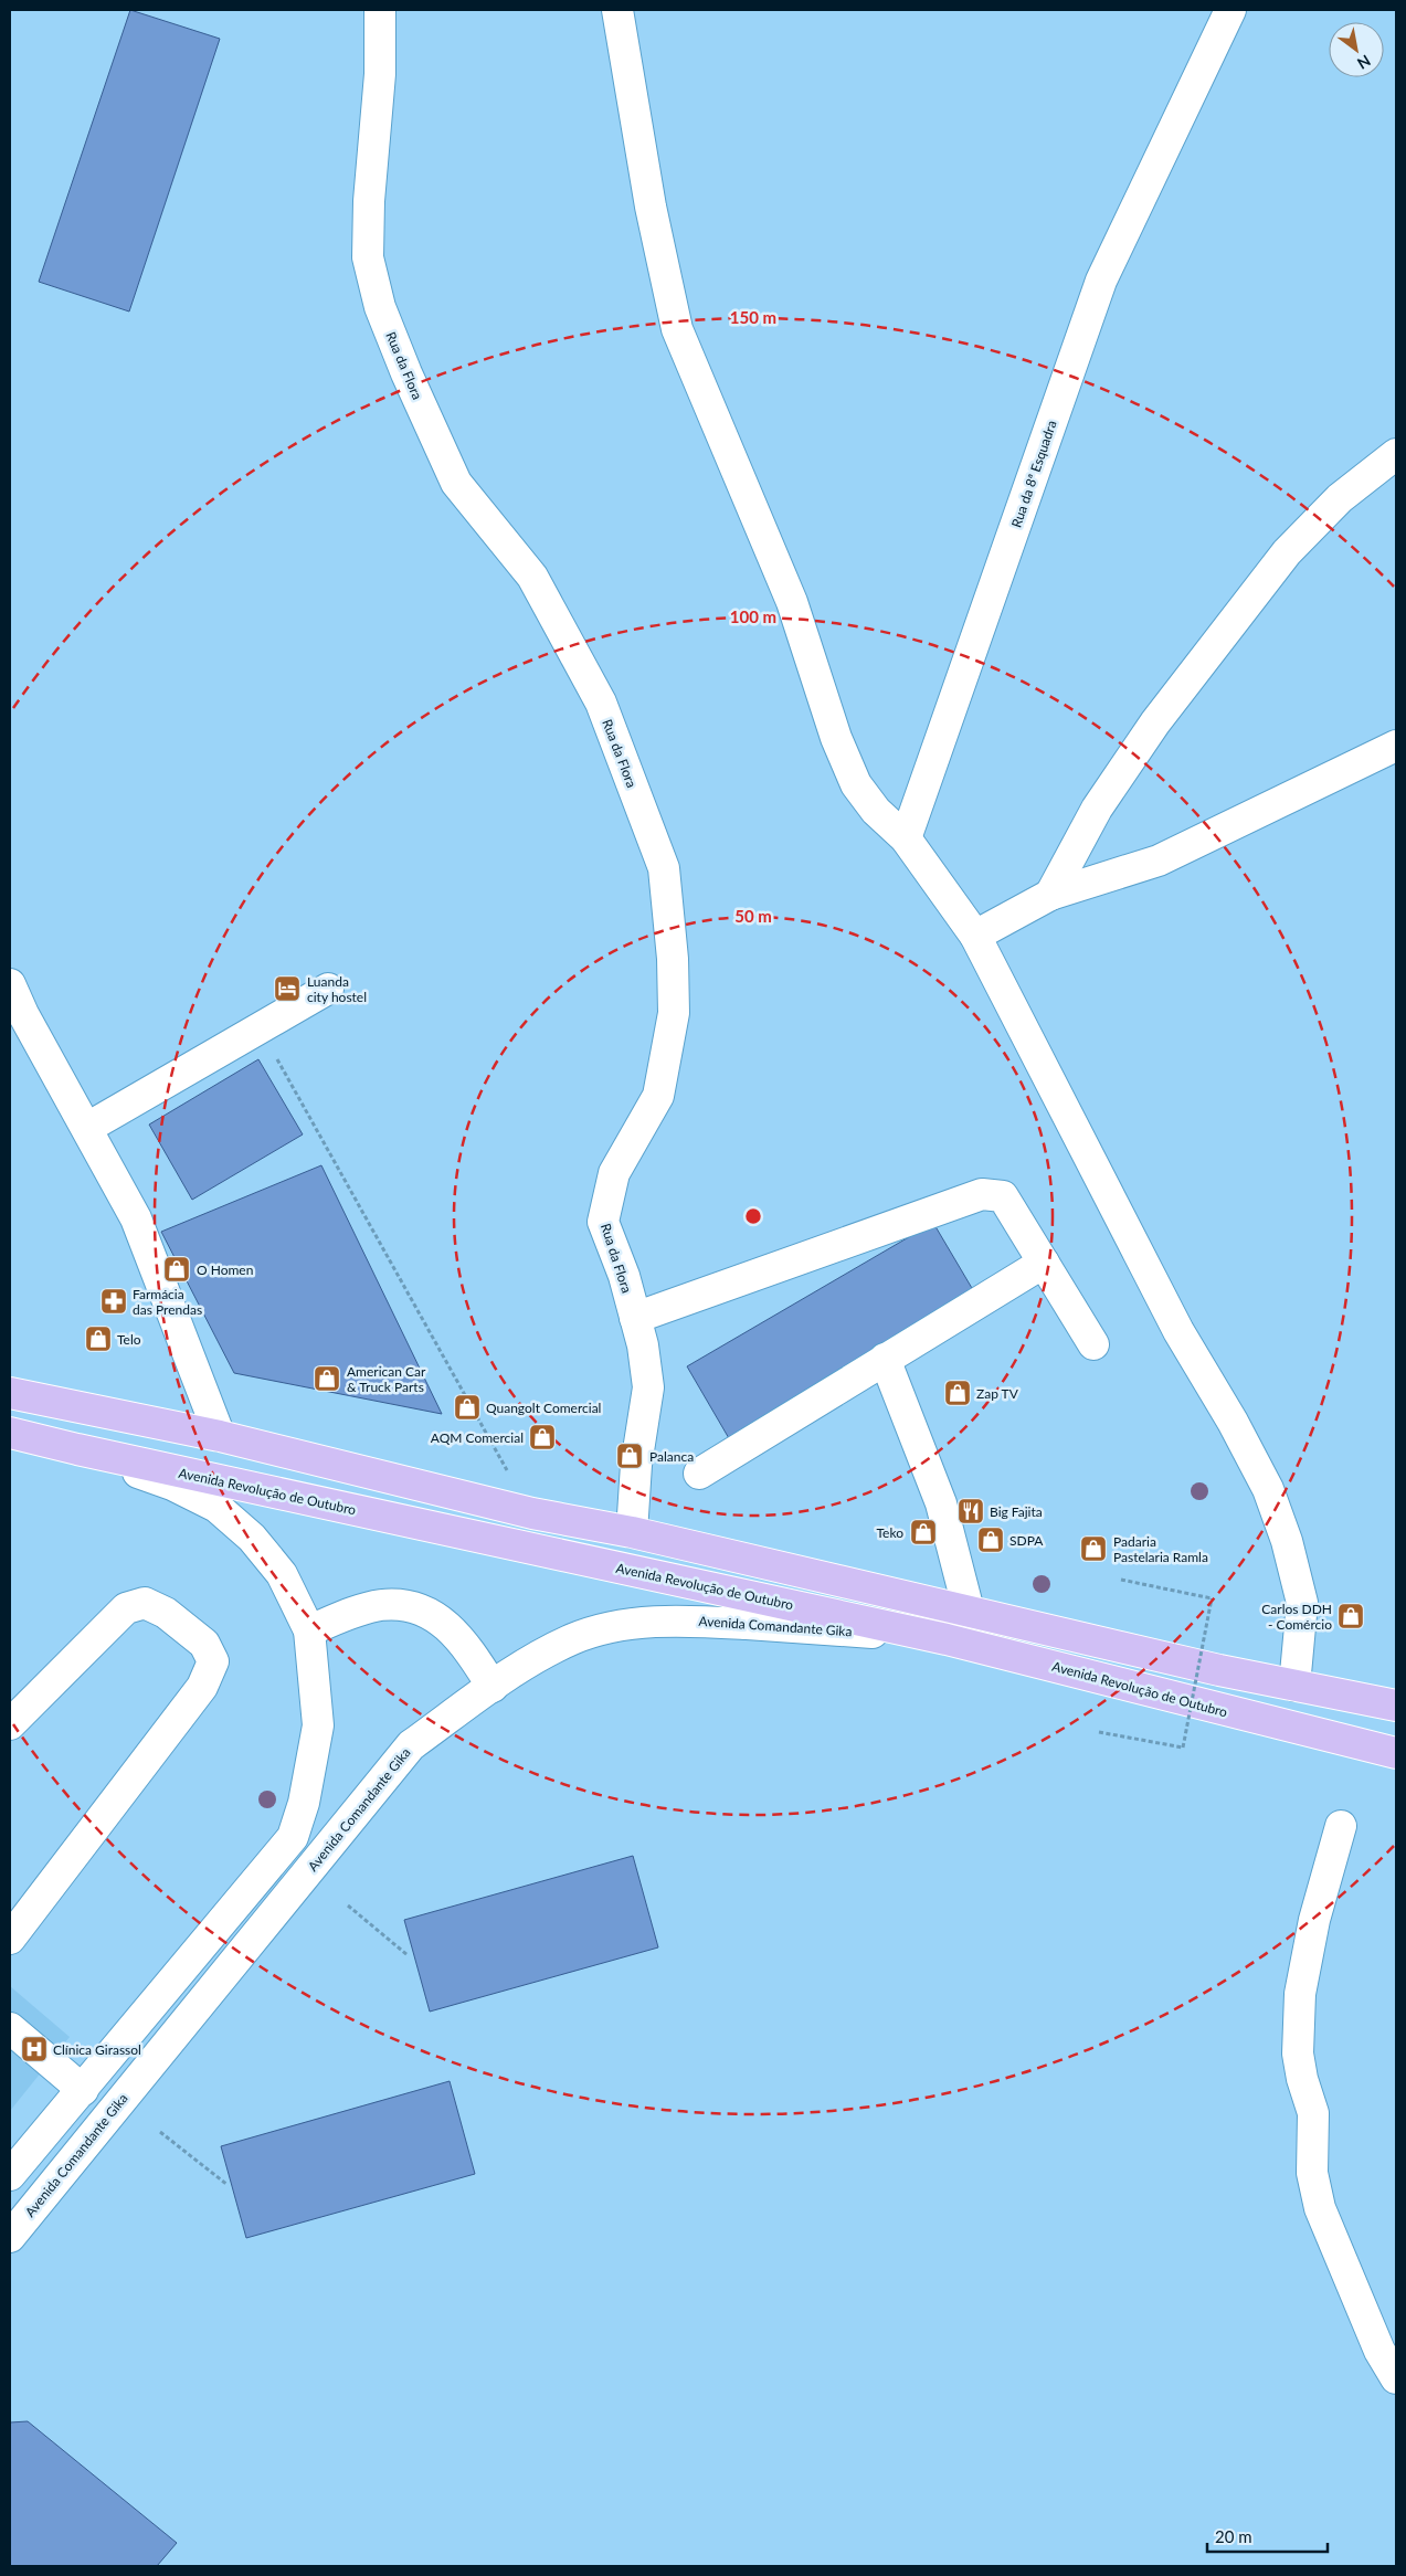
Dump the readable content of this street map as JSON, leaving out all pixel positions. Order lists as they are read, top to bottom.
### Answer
{
  "streets": {
    "main road": ["Avenida Revolução de Outubro"],
    "street": ["Rua da Flora", "Rua da 8ª Esquadra", "Avenida Comandante Gika"]
  },
  "crossings": [
    ["Avenida Revolução de Outubro", "Avenida Comandante Gika"]
  ],
  "places": {
    "hotel": ["Luanda city hostel"],
    "shop": [
      "O Homen",
      "Telo",
      "American Car & Truck Parts",
      "Zap TV",
      "Quangolt Comercial",
      "AQM Comercial",
      "Palanca",
      "Teko",
      "SDPA",
      "Padaria Pastelaria Ramla",
      "Carlos DDH - Comércio"
    ],
    "pharmacy": ["Farmácia das Prendas"],
    "restaurant": ["Big Fajita"],
    "hospital": ["Clínica Girassol"]
  },
  "scale_bar": "20 m",
  "north": "bottom right",
  "rings": ["150 m", "100 m", "50 m"]
}
